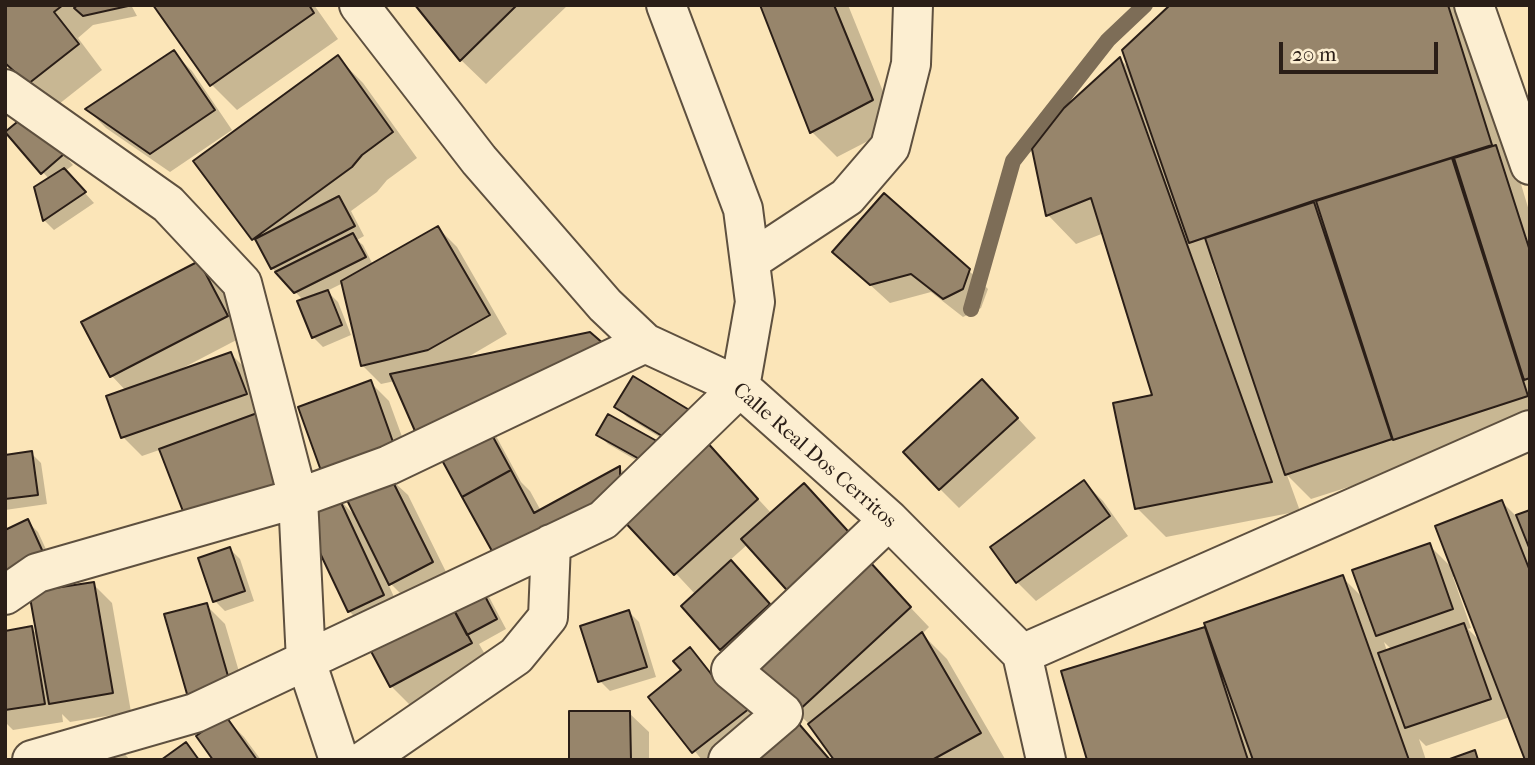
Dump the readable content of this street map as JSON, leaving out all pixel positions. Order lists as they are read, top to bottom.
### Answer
{
  "streets": {
    "street": ["Calle Real Dos Cerritos"]
  },
  "scale_bar": "20 m"
}
